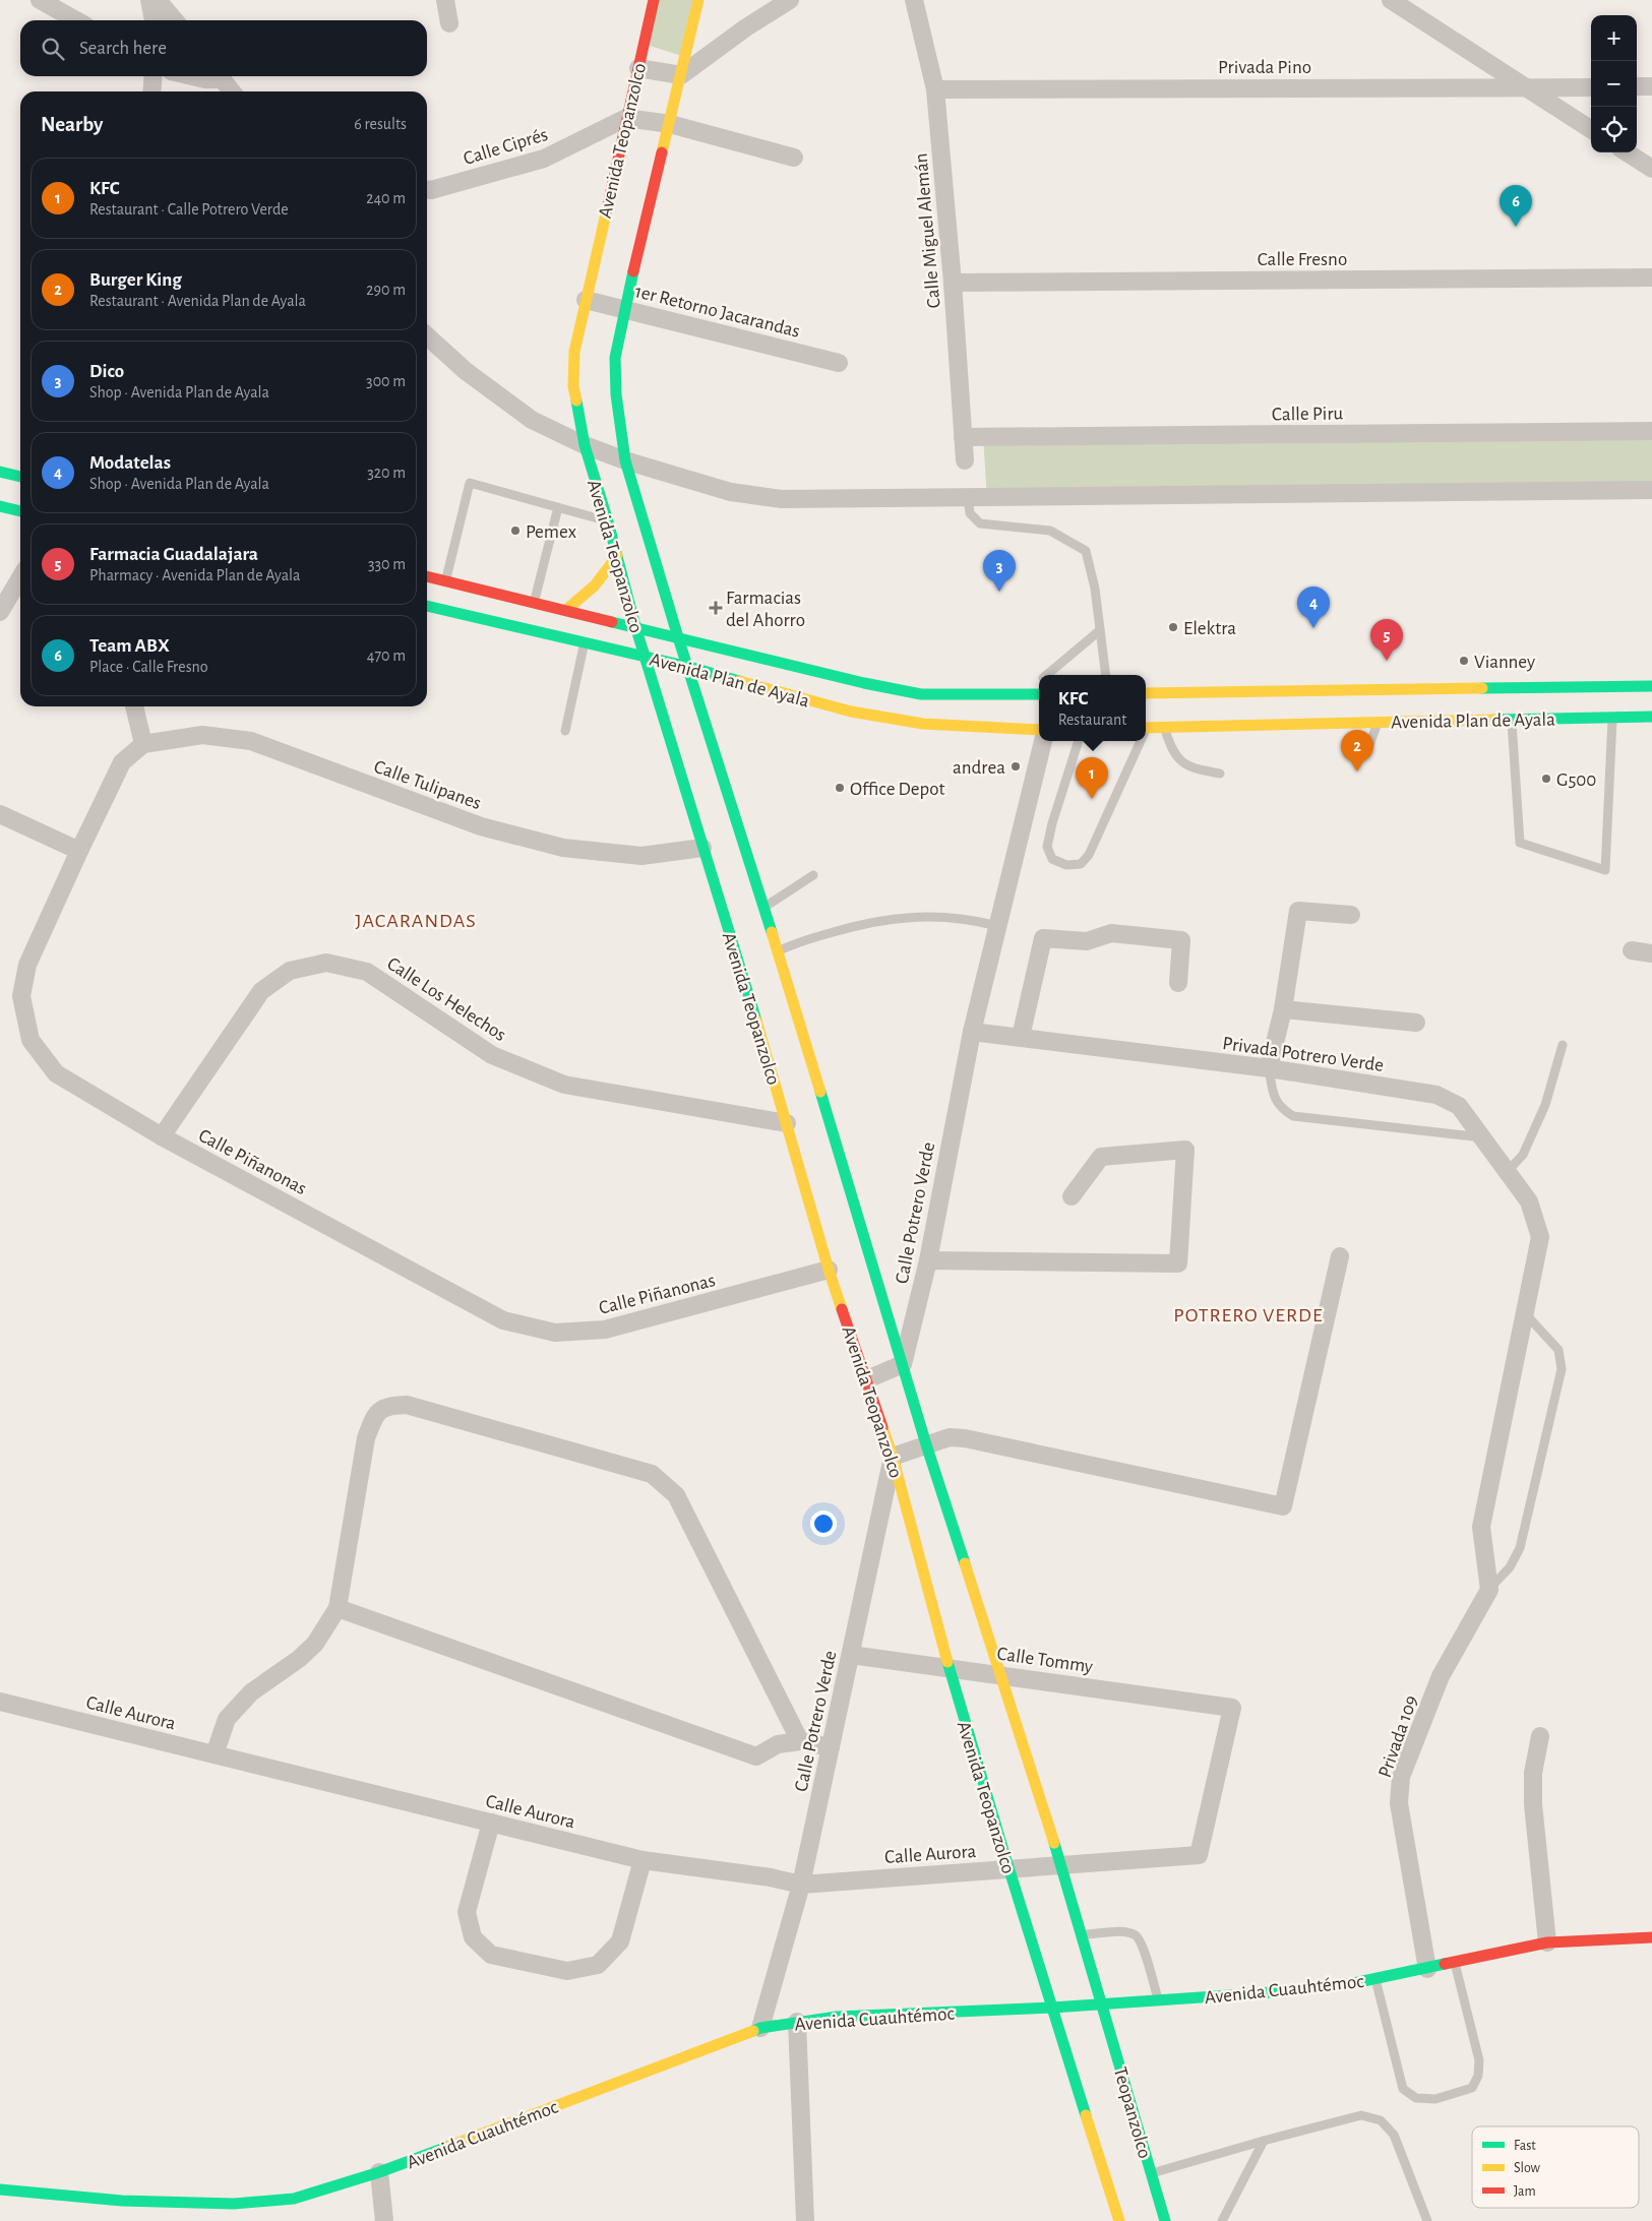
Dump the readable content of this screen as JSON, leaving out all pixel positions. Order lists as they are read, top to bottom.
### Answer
{
  "streets": {
    "main road": [
      "Avenida Teopanzolco",
      "Avenida Plan de Ayala",
      "Avenida Cuauhtémoc",
      "Teopanzolco"
    ],
    "street": [
      "Privada Pino",
      "Calle Ciprés",
      "Calle Miguel Alemán",
      "Calle Fresno",
      "1er Retorno Jacarandas",
      "Calle Piru",
      "Calle Tulipanes",
      "Calle Los Helechos",
      "Privada Potrero Verde",
      "Calle Piñanonas",
      "Calle Potrero Verde",
      "Calle Tommy",
      "Calle Aurora",
      "Privada 109"
    ]
  },
  "crossings": [
    ["Privada Pino", "Calle Miguel Alemán"],
    ["Avenida Teopanzolco", "Calle Ciprés"],
    ["Avenida Teopanzolco", "1er Retorno Jacarandas"],
    ["Avenida Teopanzolco", "Avenida Plan de Ayala"],
    ["Avenida Teopanzolco", "Calle Tulipanes"],
    ["Avenida Teopanzolco", "Calle Los Helechos"],
    ["Avenida Teopanzolco", "Calle Piñanonas"],
    ["Avenida Teopanzolco", "Calle Potrero Verde"],
    ["Avenida Teopanzolco", "Calle Tommy"],
    ["Avenida Teopanzolco", "Calle Aurora"],
    ["Avenida Teopanzolco", "Avenida Cuauhtémoc"],
    ["Avenida Teopanzolco", "Teopanzolco"],
    ["Calle Miguel Alemán", "Calle Fresno"],
    ["Calle Miguel Alemán", "Calle Piru"],
    ["Calle Tulipanes", "Calle Piñanonas"],
    ["Calle Los Helechos", "Calle Piñanonas"],
    ["Privada Potrero Verde", "Privada 109"],
    ["Calle Potrero Verde", "Calle Tommy"],
    ["Calle Potrero Verde", "Calle Aurora"],
    ["Calle Potrero Verde", "Avenida Cuauhtémoc"],
    ["Calle Tommy", "Calle Aurora"],
    ["Privada 109", "Avenida Cuauhtémoc"],
    ["Avenida Cuauhtémoc", "Teopanzolco"]
  ],
  "districts": ["JACARANDAS", "POTRERO VERDE"],
  "places": {
    "other": [
      "Pemex",
      "Elektra",
      "Vianney",
      "andrea",
      "G500",
      "Office Depot"
    ],
    "health": ["Farmacias del Ahorro"]
  },
  "legend": ["Fast", "Slow", "Jam"],
  "page": {
    "map_buttons": ["+", "−"],
    "search": "Search here",
    "heading": ["Nearby", "6 results"],
    "list": [
      {
        "mark": "1",
        "name": "KFC",
        "note": "Restaurant · Calle Potrero Verde",
        "value": "240 m"
      },
      {
        "mark": "2",
        "name": "Burger King",
        "note": "Restaurant · Avenida Plan de Ayala",
        "value": "290 m"
      },
      {
        "mark": "3",
        "name": "Dico",
        "note": "Shop · Avenida Plan de Ayala",
        "value": "300 m"
      },
      {
        "mark": "4",
        "name": "Modatelas",
        "note": "Shop · Avenida Plan de Ayala",
        "value": "320 m"
      },
      {
        "mark": "5",
        "name": "Farmacia Guadalajara",
        "note": "Pharmacy · Avenida Plan de Ayala",
        "value": "330 m"
      },
      {
        "mark": "6",
        "name": "Team ABX",
        "note": "Place · Calle Fresno",
        "value": "470 m"
      }
    ],
    "pins": [
      "6",
      "3",
      "4",
      "5",
      "2",
      "1"
    ],
    "popup": ["KFC", "Restaurant"]
  }
}
